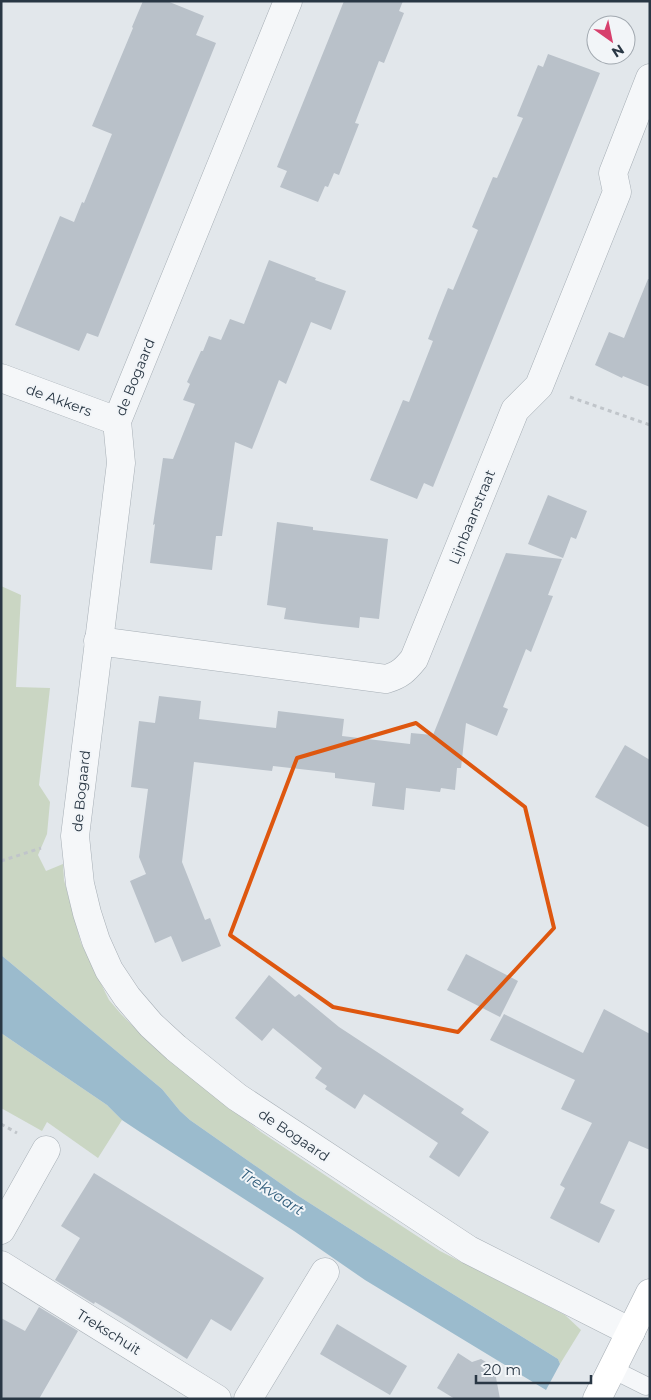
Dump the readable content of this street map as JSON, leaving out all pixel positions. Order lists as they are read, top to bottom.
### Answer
{
  "streets": {
    "street": [
      "de Bogaard",
      "de Akkers",
      "Lijnbaanstraat",
      "Trekschuit"
    ]
  },
  "crossings": [
    ["de Bogaard", "de Akkers"],
    ["de Bogaard", "Lijnbaanstraat"]
  ],
  "water": ["Trekvaart"],
  "scale_bar": "20 m",
  "north": "bottom right"
}
